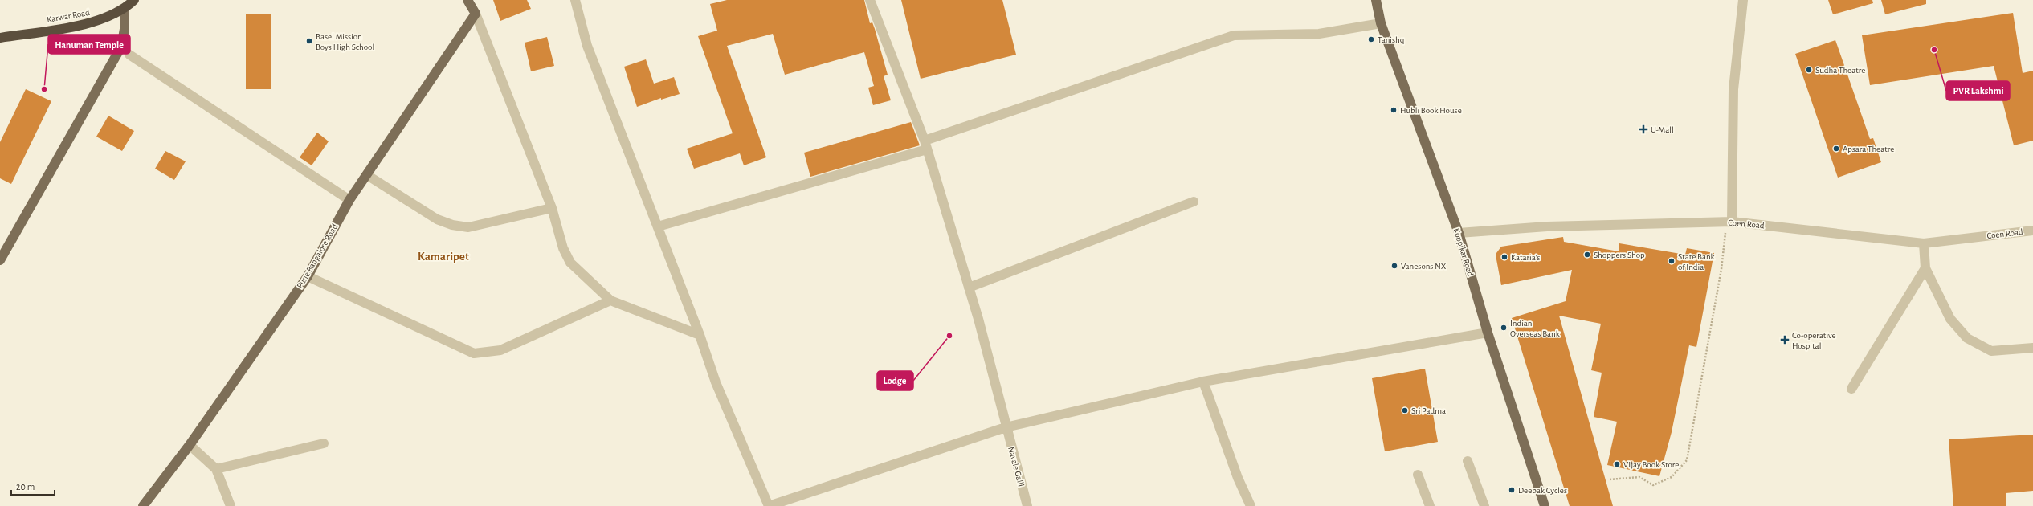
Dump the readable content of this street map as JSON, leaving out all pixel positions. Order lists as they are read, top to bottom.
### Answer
{
  "streets": {
    "highway": ["Karwar Road"],
    "main road": ["Koppikar Road", "Pune Bangalore Road"],
    "street": ["Coen Road", "Navale Galli"]
  },
  "crossings": [
    ["Coen Road", "Koppikar Road"]
  ],
  "districts": ["Kamaripet"],
  "places": {
    "other": [
      "Tanishq",
      "Basel Mission Boys High School",
      "PVR Lakshmi",
      "Sudha Theatre",
      "Hanuman Temple",
      "Hubli Book House",
      "Apsara Theatre",
      "Shoppers Shop",
      "Kataria's",
      "State Bank of India",
      "Vanesons NX",
      "Indian Overseas Bank",
      "Lodge",
      "Sri Padma",
      "VIjay Book Store",
      "Deepak Cycles"
    ],
    "health": ["U-Mall", "Co-operative Hospital"]
  },
  "scale_bar": "20 m"
}
